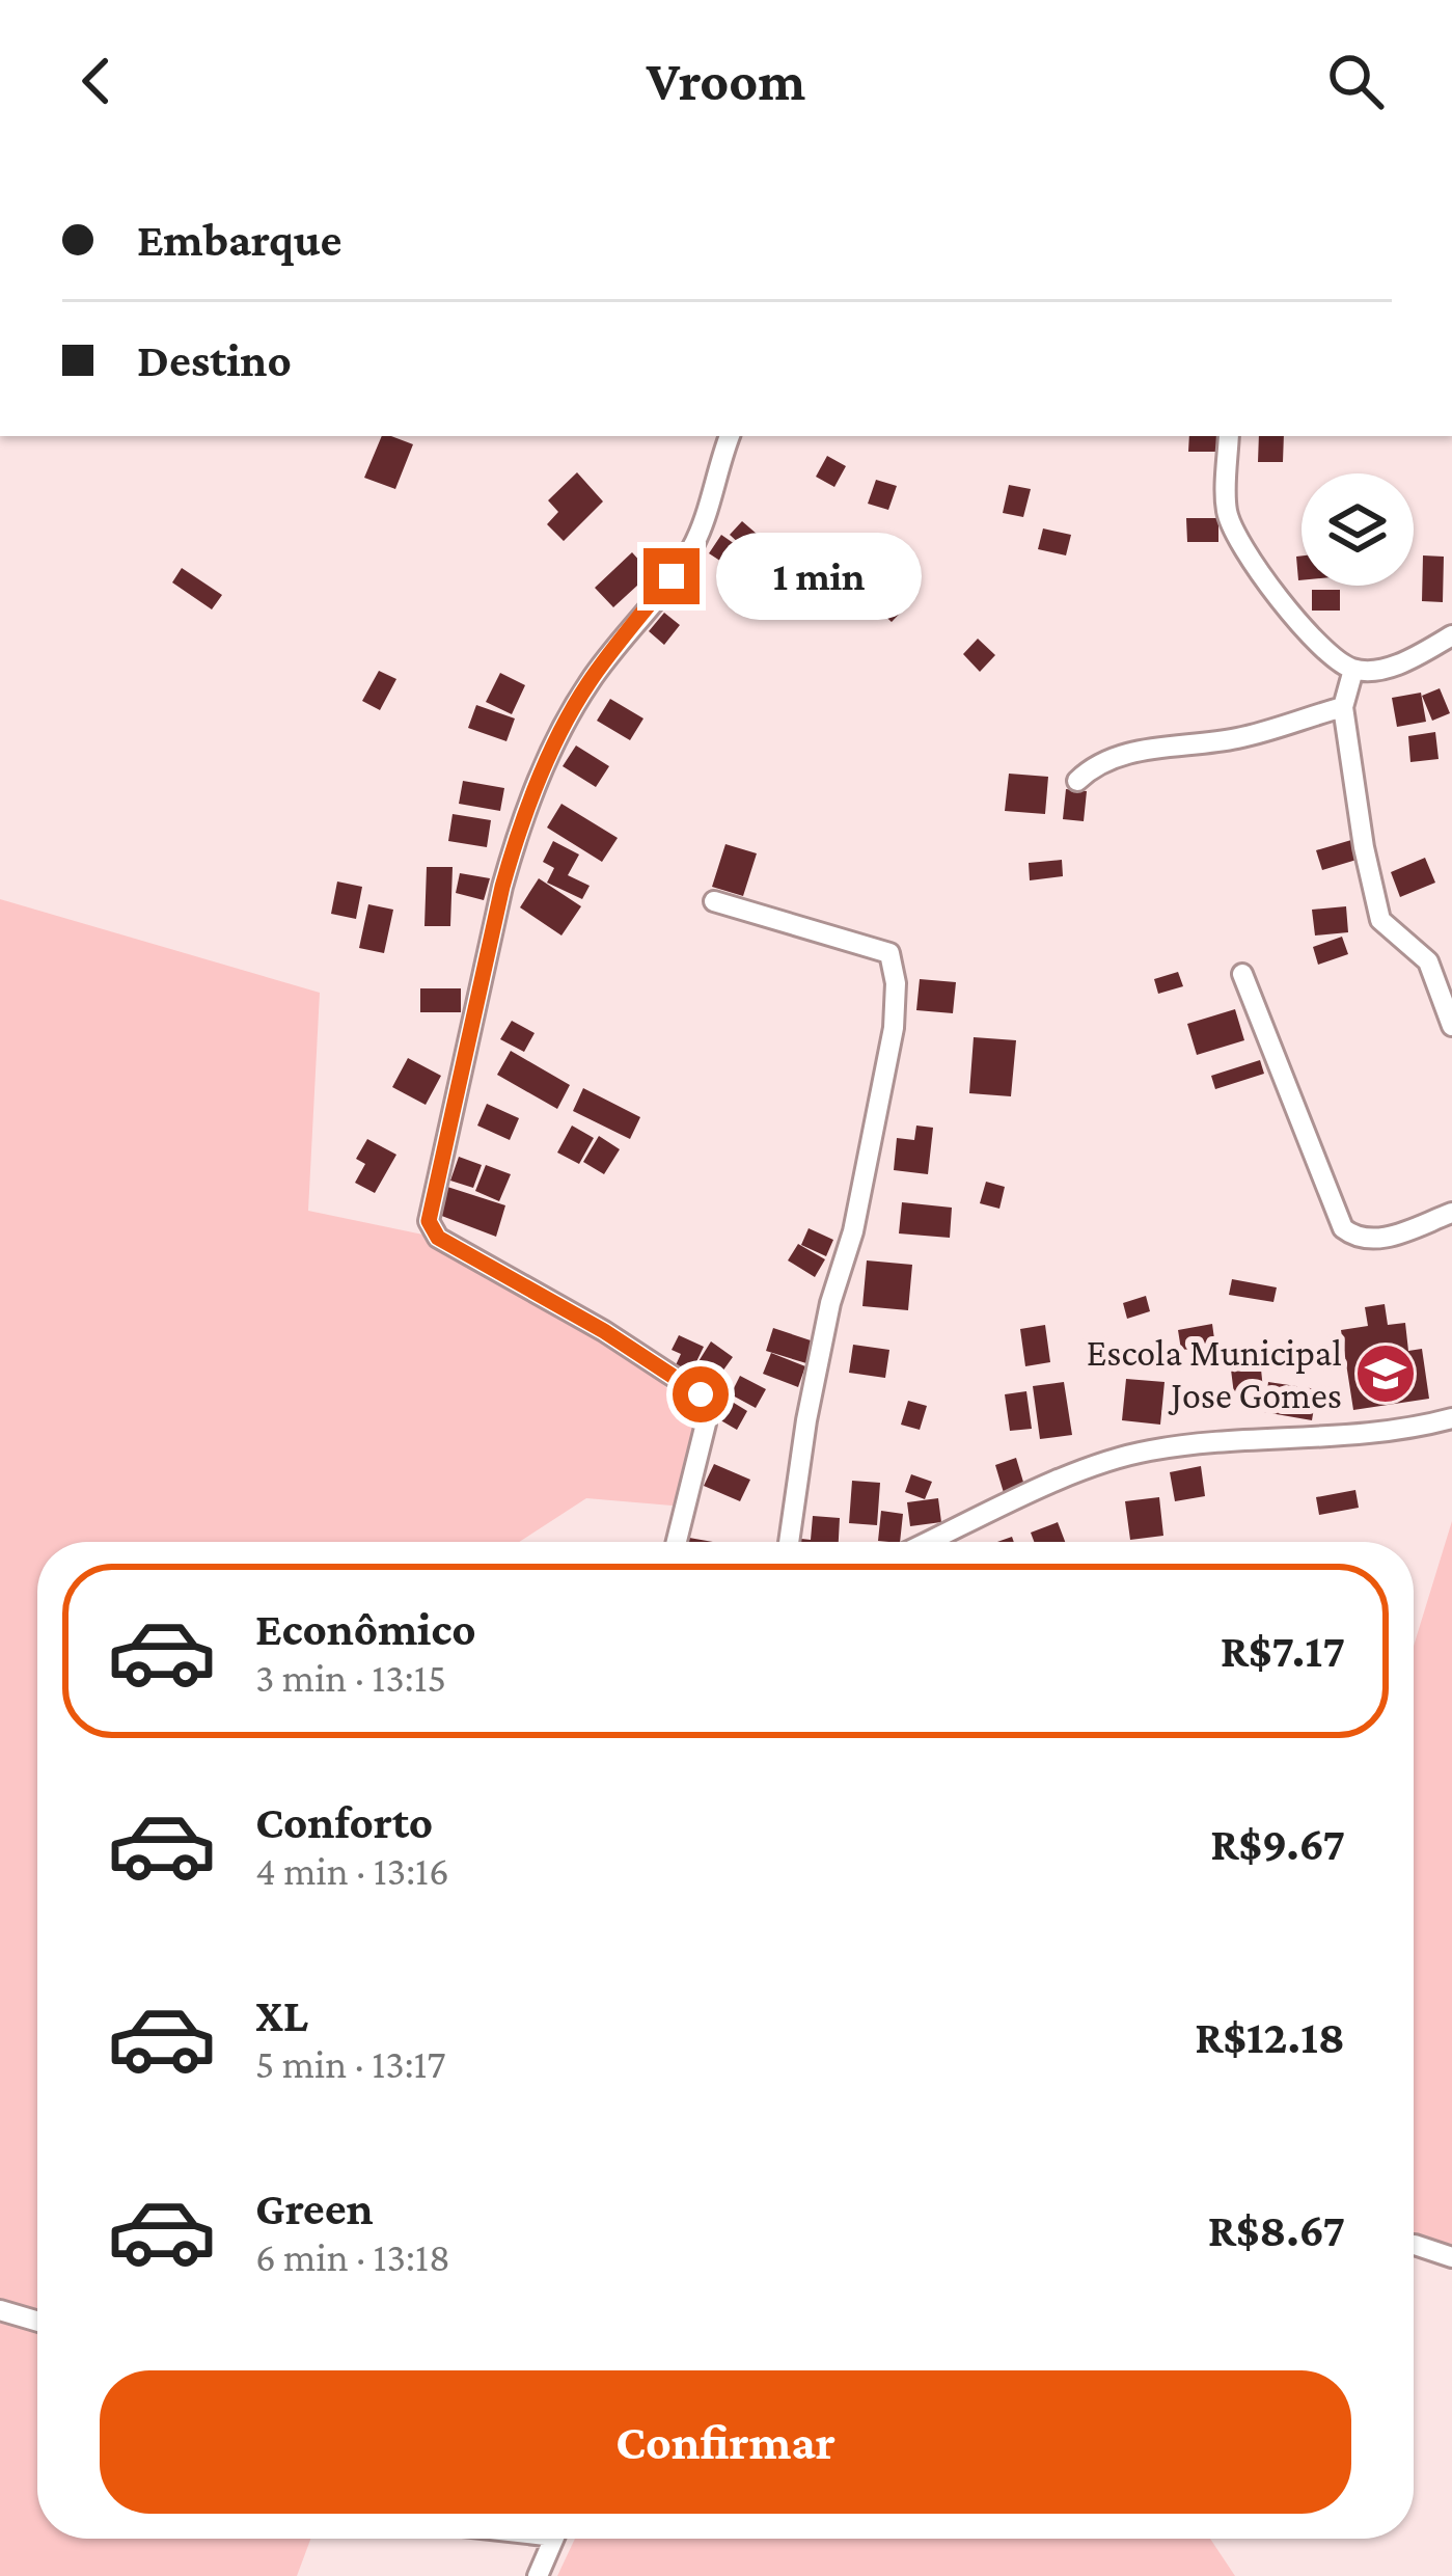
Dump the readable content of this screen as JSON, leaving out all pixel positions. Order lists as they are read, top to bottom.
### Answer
{
  "places": {
    "school or university": ["Escola Municipal Jose Gomes"]
  },
  "page": {
    "header": "Vroom",
    "banner": ["Embarque", "Destino"],
    "bubble": "1 min",
    "list": [
      {
        "name": "Econômico",
        "note": "3 min · 13:15",
        "value": "R$7.17"
      },
      {
        "name": "Conforto",
        "note": "4 min · 13:16",
        "value": "R$9.67"
      },
      {
        "name": "XL",
        "note": "5 min · 13:17",
        "value": "R$12.18"
      },
      {
        "name": "Green",
        "note": "6 min · 13:18",
        "value": "R$8.67"
      }
    ],
    "buttons": "Confirmar"
  }
}
